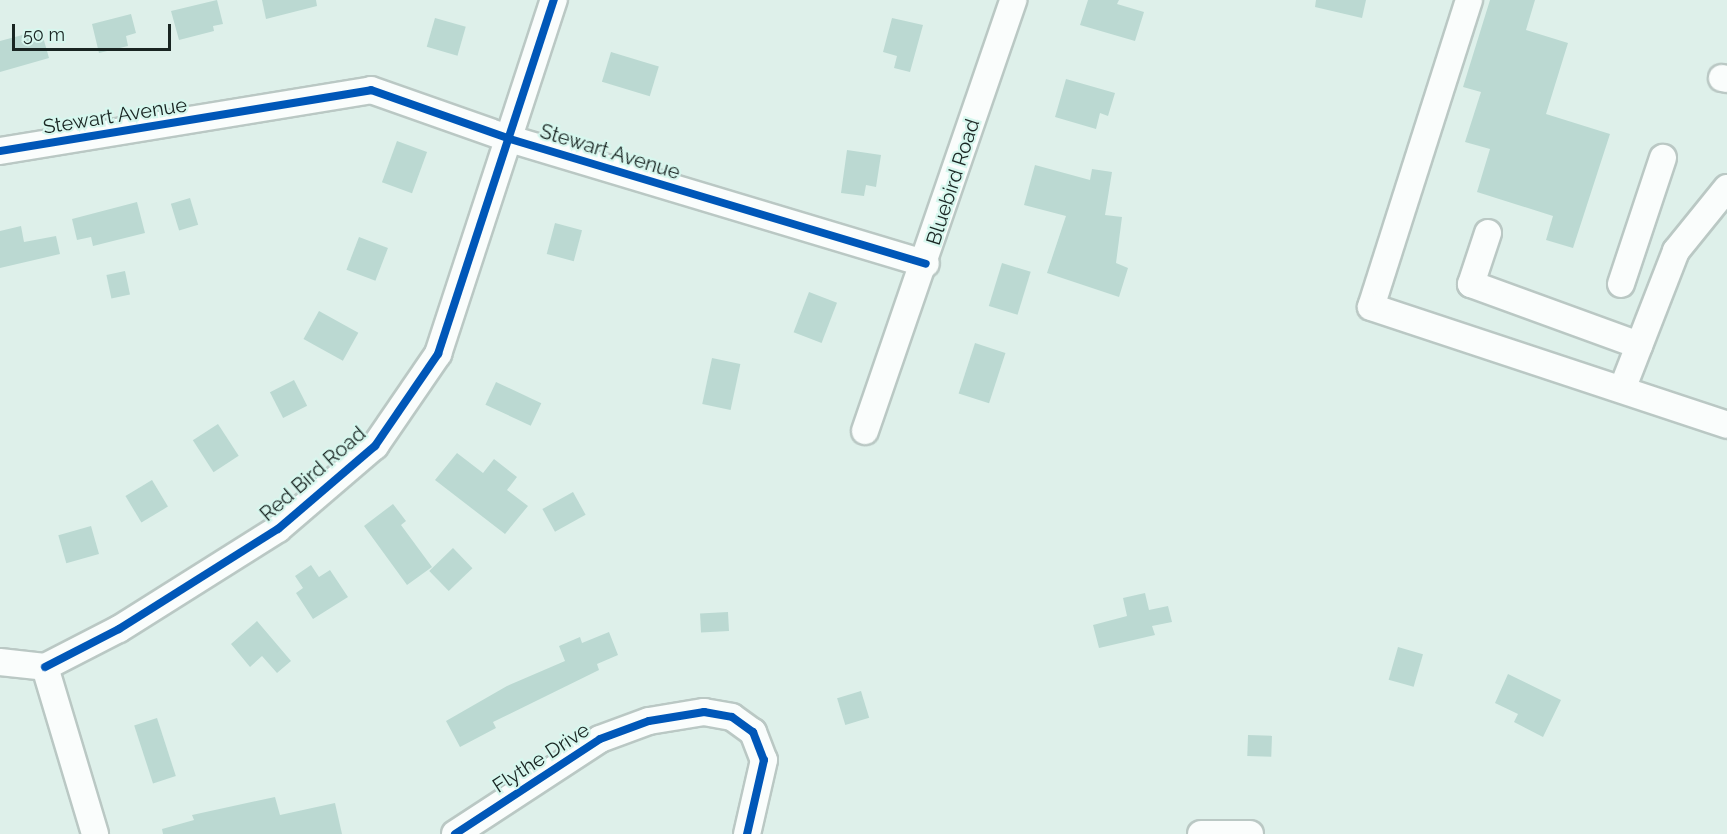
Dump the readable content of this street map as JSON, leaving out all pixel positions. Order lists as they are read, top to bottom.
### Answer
{
  "streets": {
    "street": [
      "Stewart Avenue",
      "Bluebird Road",
      "Red Bird Road",
      "Flythe Drive"
    ]
  },
  "crossings": [
    ["Stewart Avenue", "Bluebird Road"],
    ["Stewart Avenue", "Red Bird Road"]
  ],
  "scale_bar": "50 m"
}
